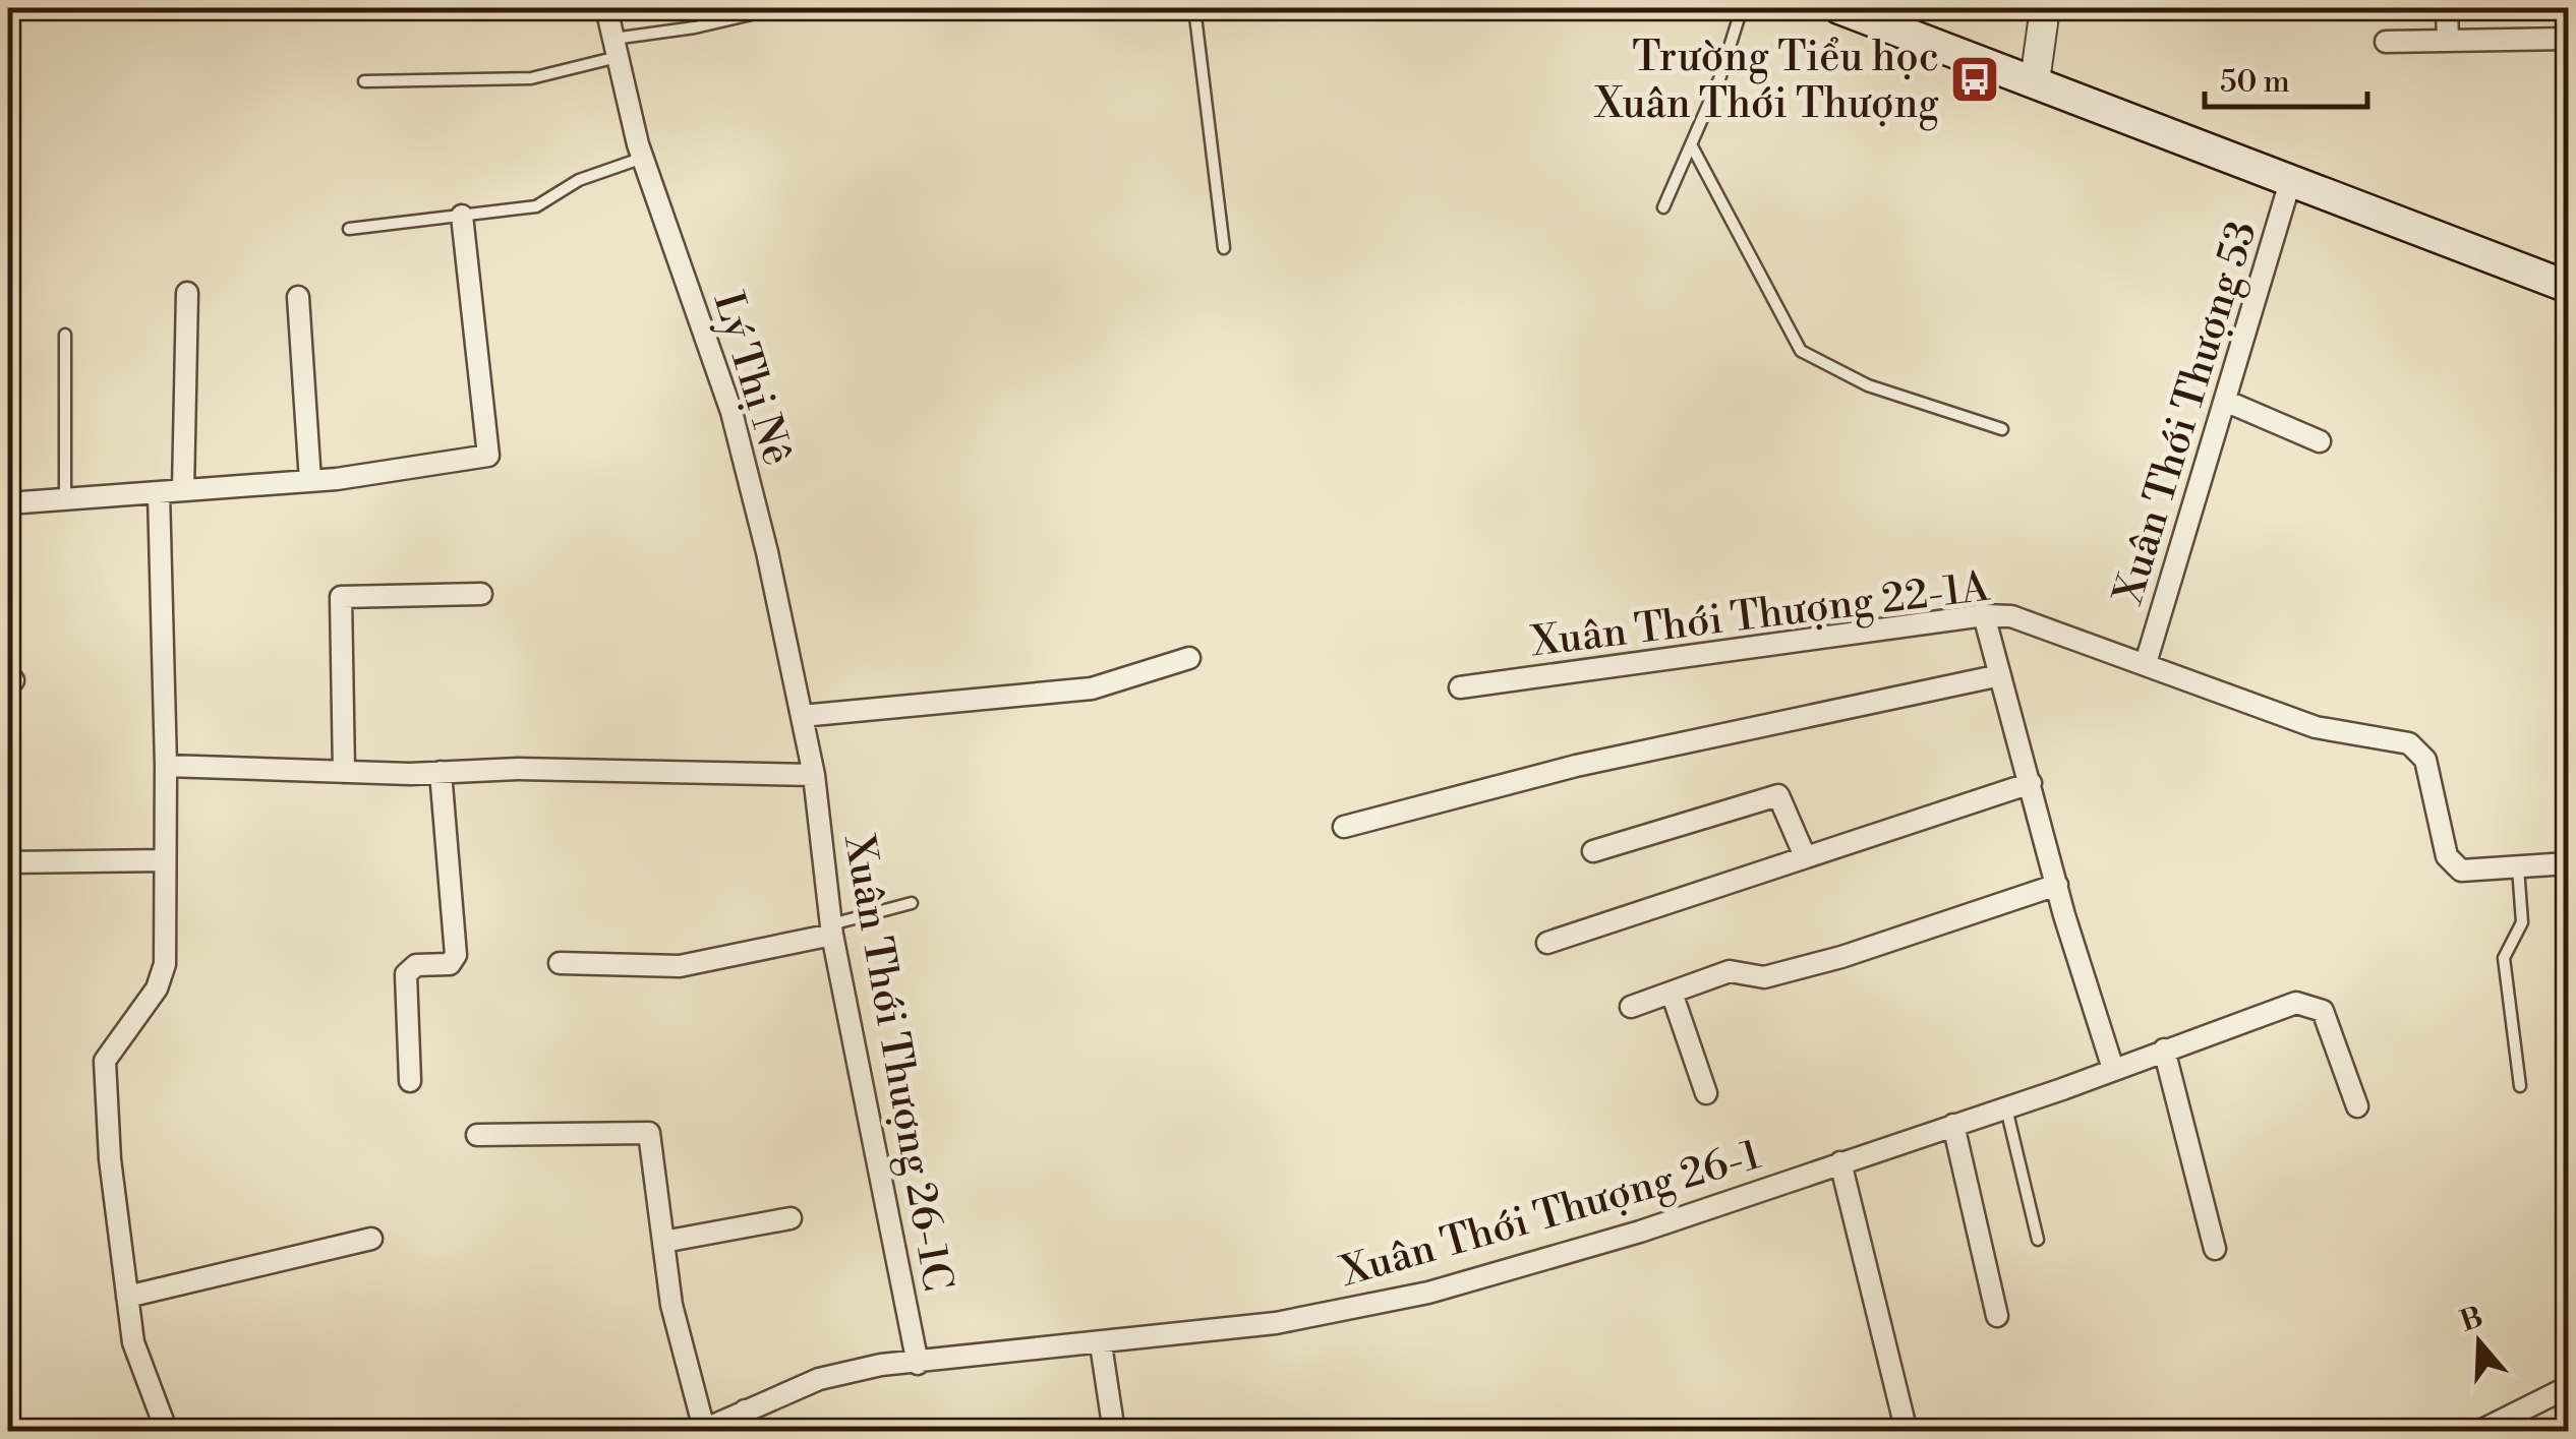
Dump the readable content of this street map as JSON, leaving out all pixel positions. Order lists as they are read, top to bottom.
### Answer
{
  "streets": {
    "street": [
      "Lý Thị Nê",
      "Xuân Thới Thượng 53",
      "Xuân Thới Thượng 22-1A",
      "Xuân Thới Thượng 26-1C",
      "Xuân Thới Thượng 26-1"
    ]
  },
  "crossings": [
    ["Lý Thị Nê", "Xuân Thới Thượng 26-1C"],
    ["Xuân Thới Thượng 53", "Xuân Thới Thượng 22-1A"],
    ["Xuân Thới Thượng 26-1C", "Xuân Thới Thượng 26-1"]
  ],
  "places": {
    "bus stop": ["Trường Tiểu học Xuân Thới Thượng"]
  },
  "scale_bar": "50 m",
  "north": "top"
}
